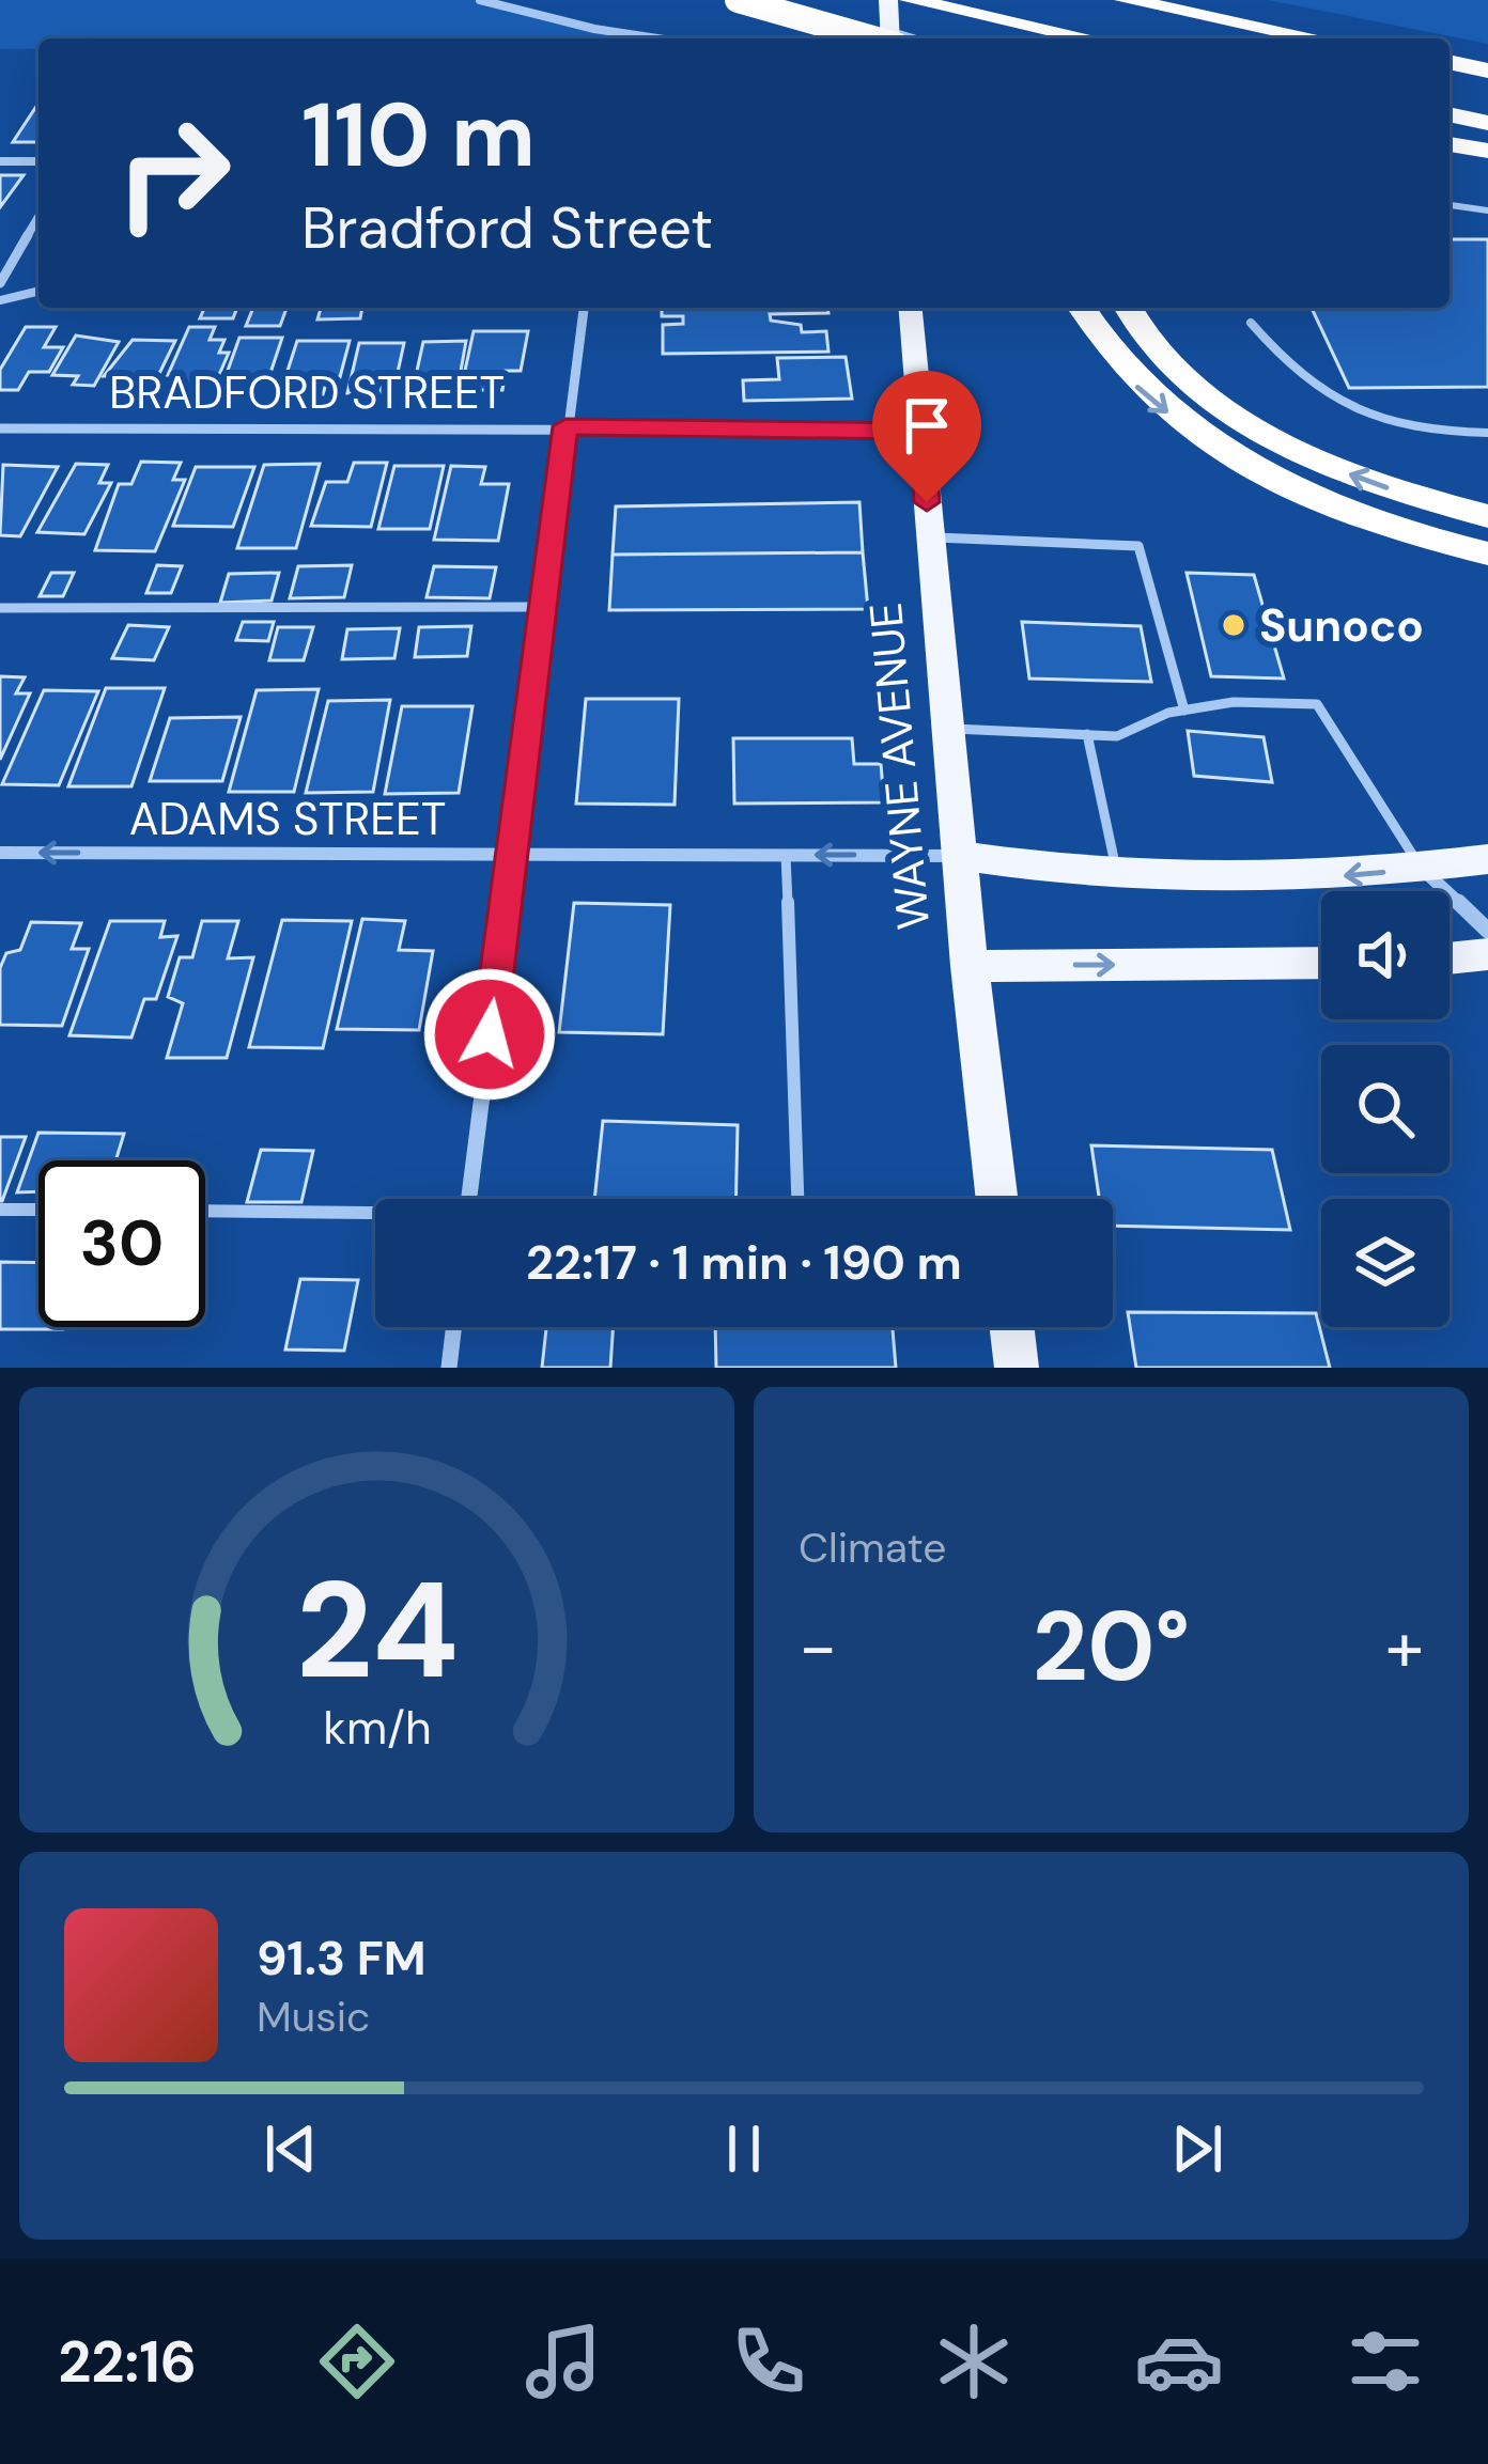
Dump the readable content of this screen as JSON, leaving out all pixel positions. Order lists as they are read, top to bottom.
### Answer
{
  "streets": {
    "main road": ["WAYNE AVENUE"],
    "street": ["BRADFORD STREET", "ADAMS STREET"]
  },
  "crossings": [
    ["BRADFORD STREET", "WAYNE AVENUE"],
    ["WAYNE AVENUE", "ADAMS STREET"]
  ],
  "one_way": ["ADAMS STREET"],
  "places": ["Sunoco"],
  "page": {
    "turn": ["110 m", "Bradford Street"],
    "limit": "30",
    "trip": "22:17 · 1 min · 190 m",
    "tile": "Climate",
    "heat": ["−", "20°", "+"],
    "song": ["91.3 FM", "Music"],
    "tabs": "22:16",
    "gauge": ["24", "km/h"]
  }
}
